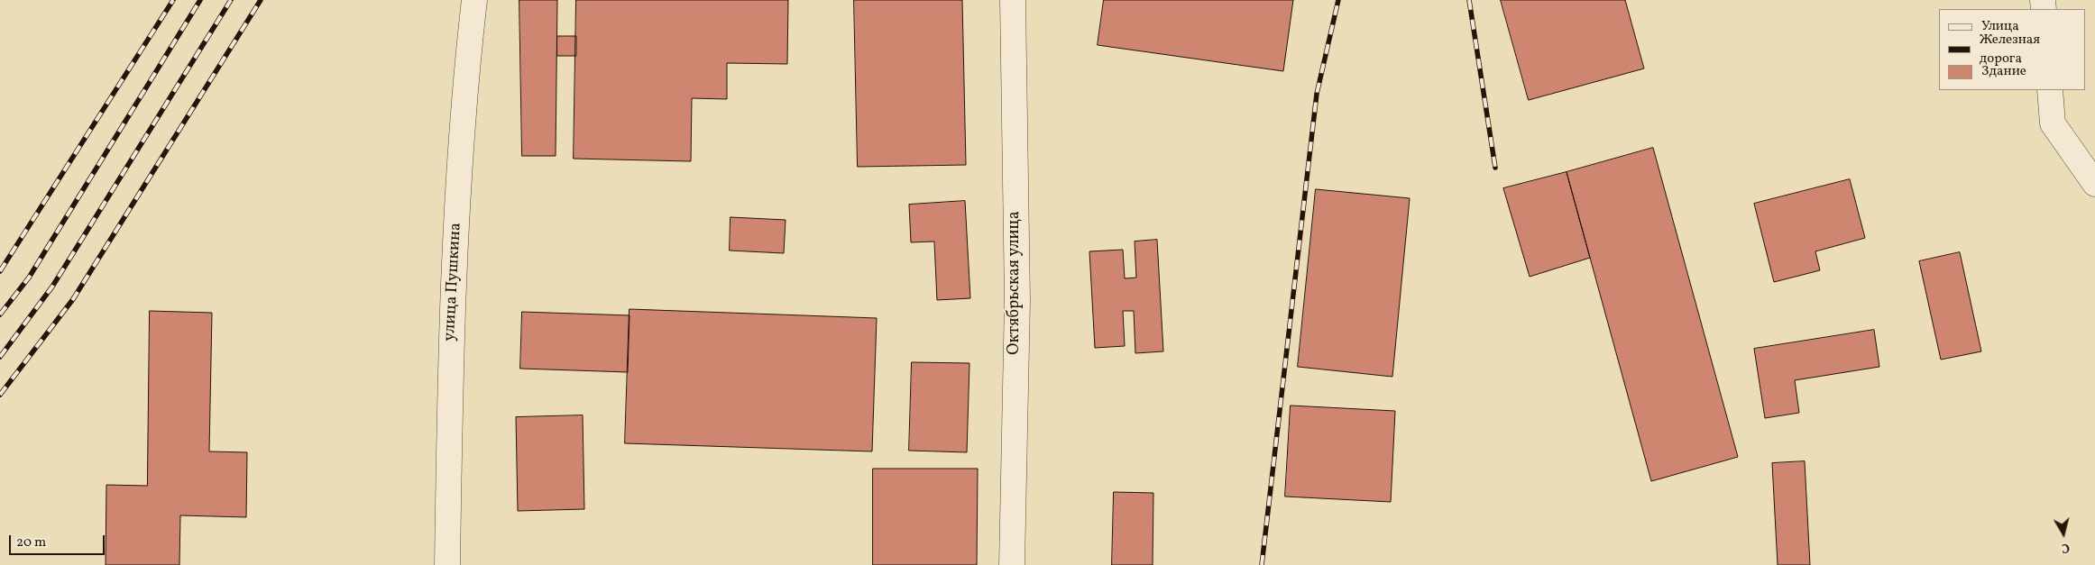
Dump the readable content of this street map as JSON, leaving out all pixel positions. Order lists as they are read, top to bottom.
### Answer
{
  "streets": {
    "street": ["улица Пушкина", "Октябрьская улица"]
  },
  "legend": ["Улица", "Железная дорога", "Здание"],
  "scale_bar": "20 m",
  "north": "bottom"
}
